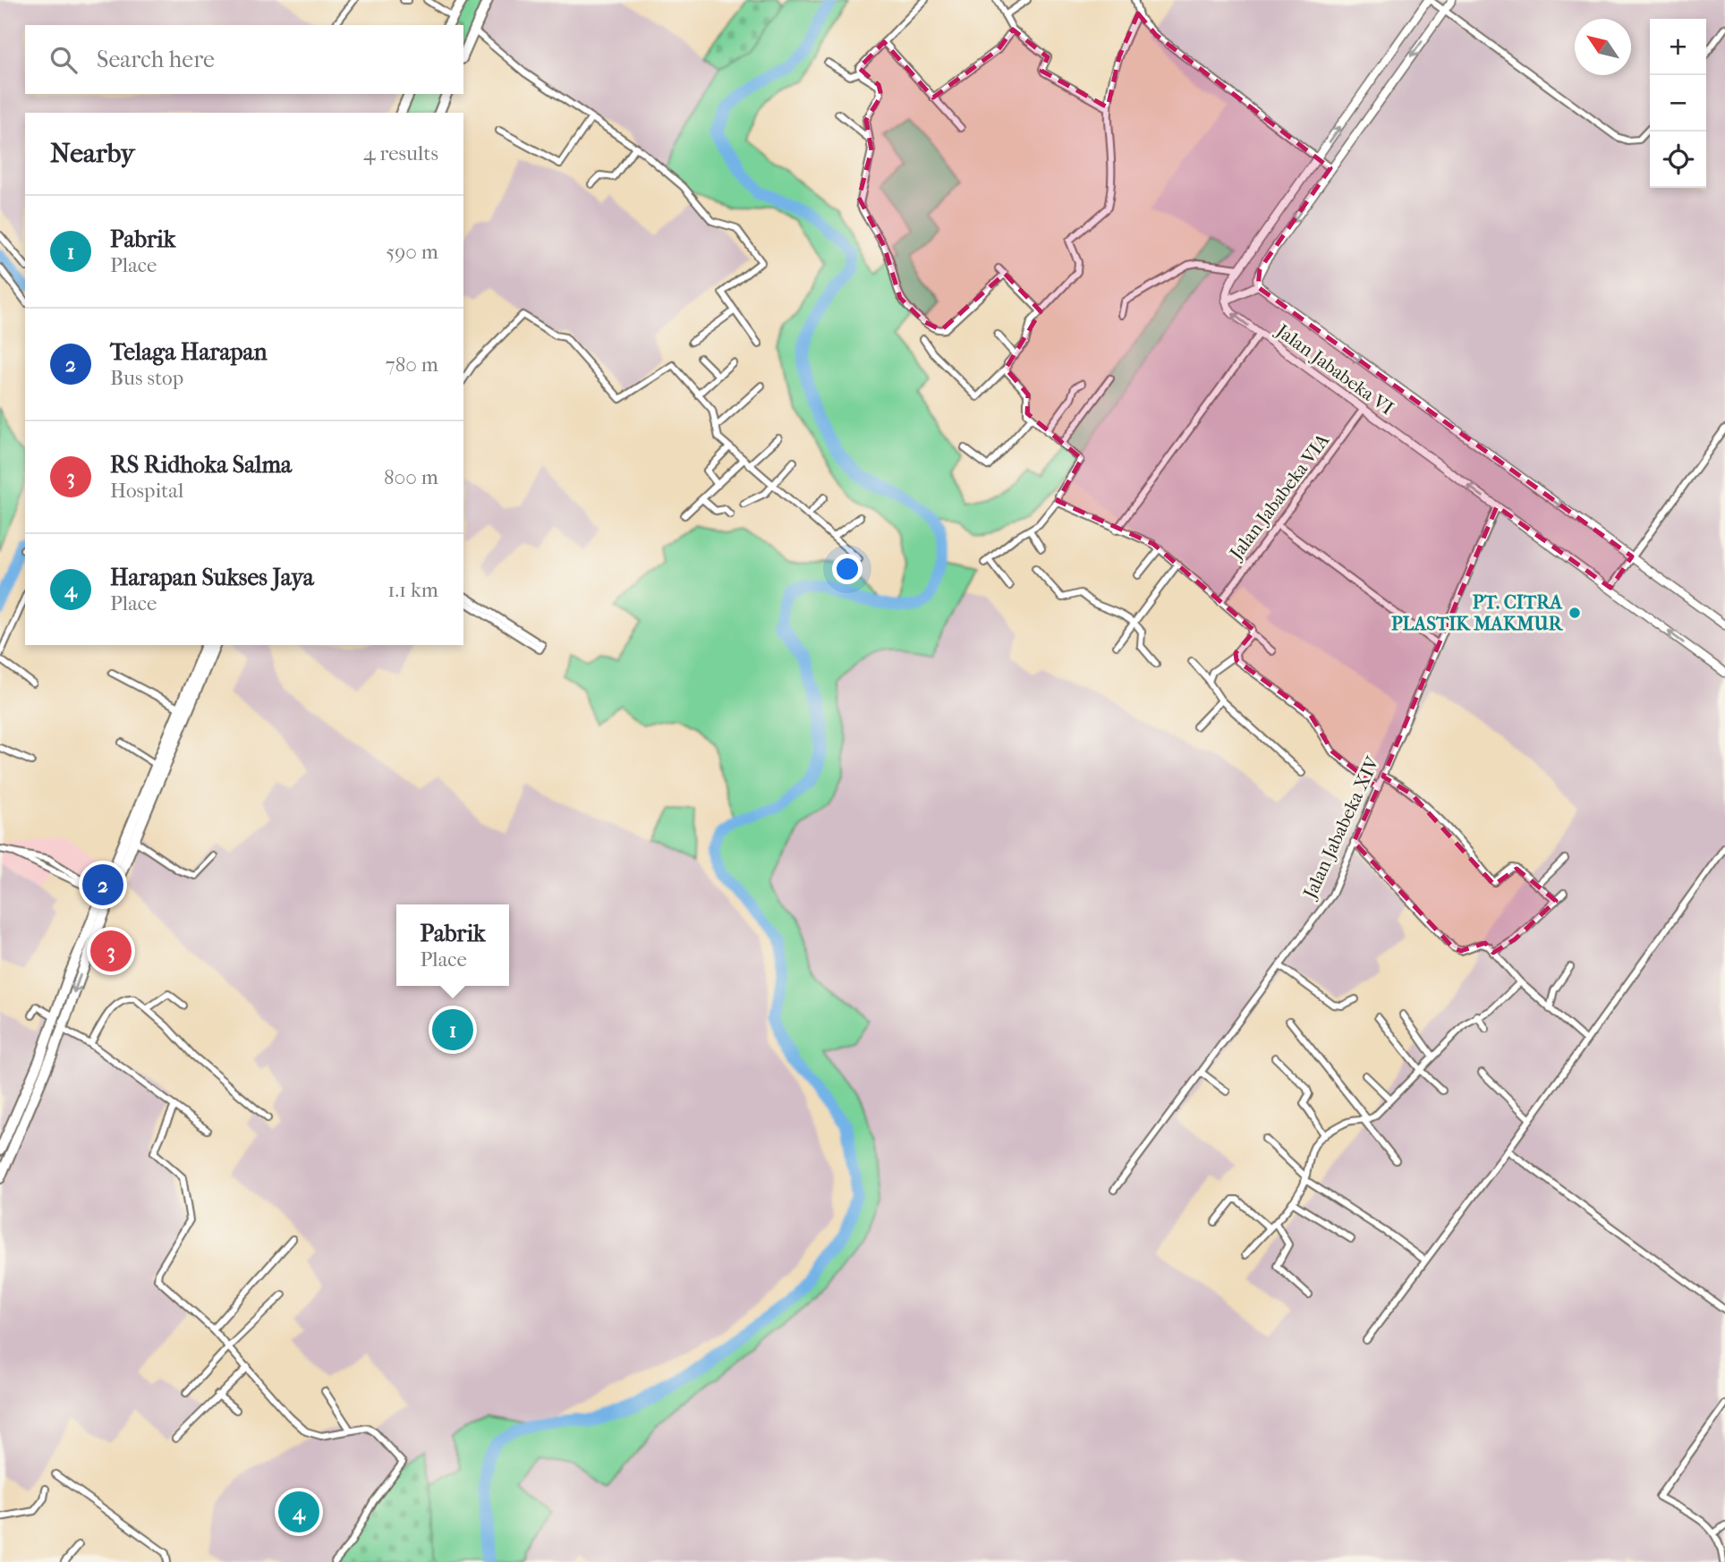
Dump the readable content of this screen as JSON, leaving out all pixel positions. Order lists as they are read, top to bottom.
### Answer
{
  "streets": {
    "street": ["Jalan Jababeka VI", "Jalan Jababeka VIA", "Jalan Jababeka XIV"]
  },
  "crossings": [
    ["Jalan Jababeka VI", "Jalan Jababeka VIA"],
    ["Jalan Jababeka VI", "Jalan Jababeka XIV"]
  ],
  "places": ["PT. CITRA PLASTIK MAKMUR"],
  "north": "top left",
  "page": {
    "map_buttons": ["+", "−"],
    "search": "Search here",
    "heading": ["Nearby", "4 results"],
    "list": [
      {
        "mark": "1",
        "name": "Pabrik",
        "note": "Place",
        "value": "590 m"
      },
      {
        "mark": "2",
        "name": "Telaga Harapan",
        "note": "Bus stop",
        "value": "780 m"
      },
      {
        "mark": "3",
        "name": "RS Ridhoka Salma",
        "note": "Hospital",
        "value": "800 m"
      },
      {
        "mark": "4",
        "name": "Harapan Sukses Jaya",
        "note": "Place",
        "value": "1.1 km"
      }
    ],
    "pins": [
      "2",
      "3",
      "1",
      "4"
    ],
    "popup": ["Pabrik", "Place"]
  }
}
